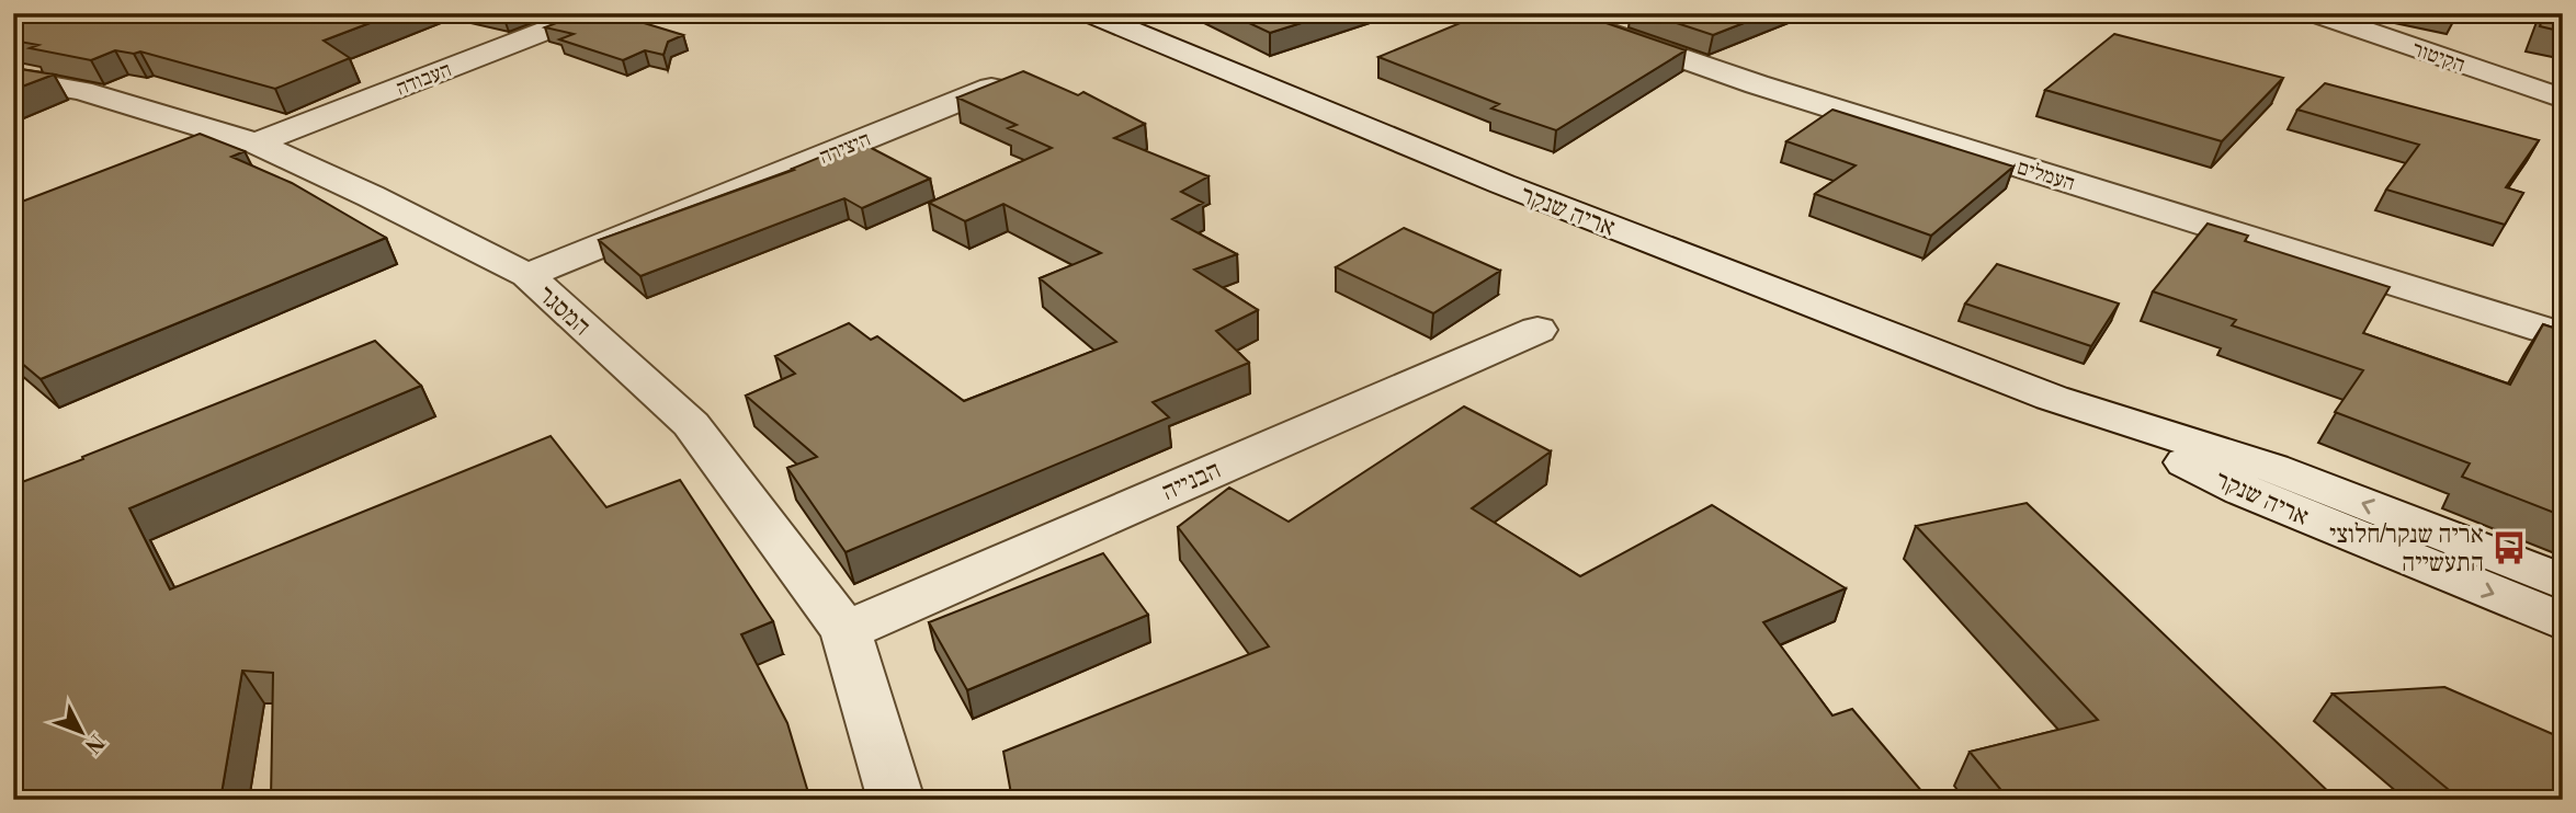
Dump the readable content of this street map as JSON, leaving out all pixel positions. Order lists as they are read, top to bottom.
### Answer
{
  "streets": {
    "street": [
      "הקיטור",
      "העבודה",
      "היצירה",
      "העמלים",
      "אריה שנקר",
      "המסגר",
      "הבנייה"
    ]
  },
  "crossings": [
    ["העבודה", "המסגר"],
    ["היצירה", "המסגר"],
    ["המסגר", "הבנייה"]
  ],
  "places": {
    "bus stop": ["אריה שנקר/חלוצי התעשייה"]
  },
  "north": "bottom right"
}
